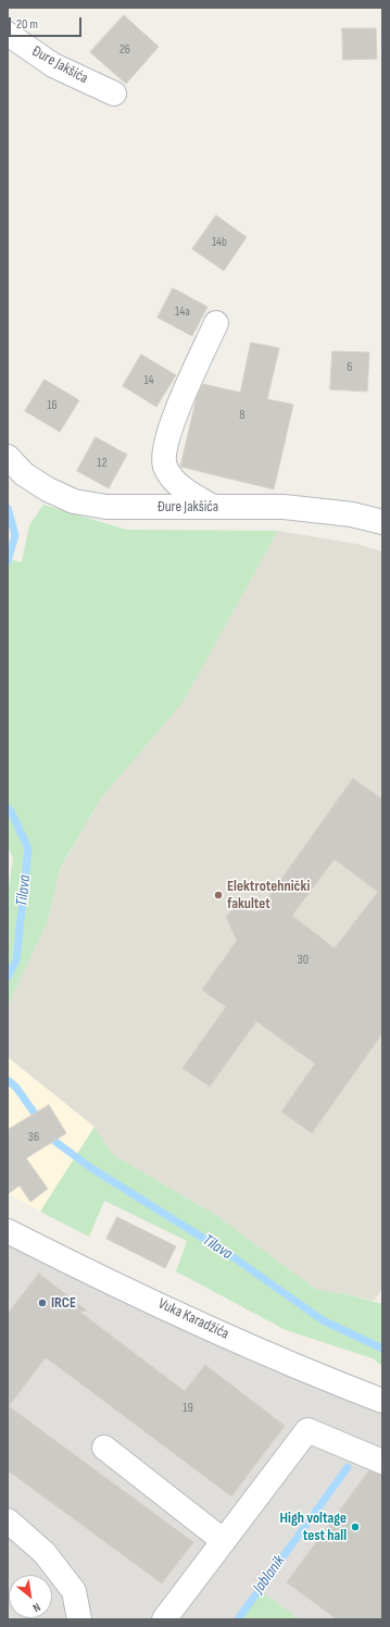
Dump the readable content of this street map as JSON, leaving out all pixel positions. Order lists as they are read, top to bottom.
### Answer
{
  "streets": {
    "street": ["Đure Jakšića", "Vuka Karadžića"]
  },
  "water": ["Tilava", "Jablanik"],
  "places": ["Elektrotehnički fakultet", "IRCE", "High voltage test hall"],
  "house_numbers": [
    "26",
    "14b",
    "14a",
    "6",
    "14",
    "16",
    "8",
    "12",
    "30",
    "36",
    "19"
  ],
  "scale_bar": "20 m",
  "north": "bottom right"
}
